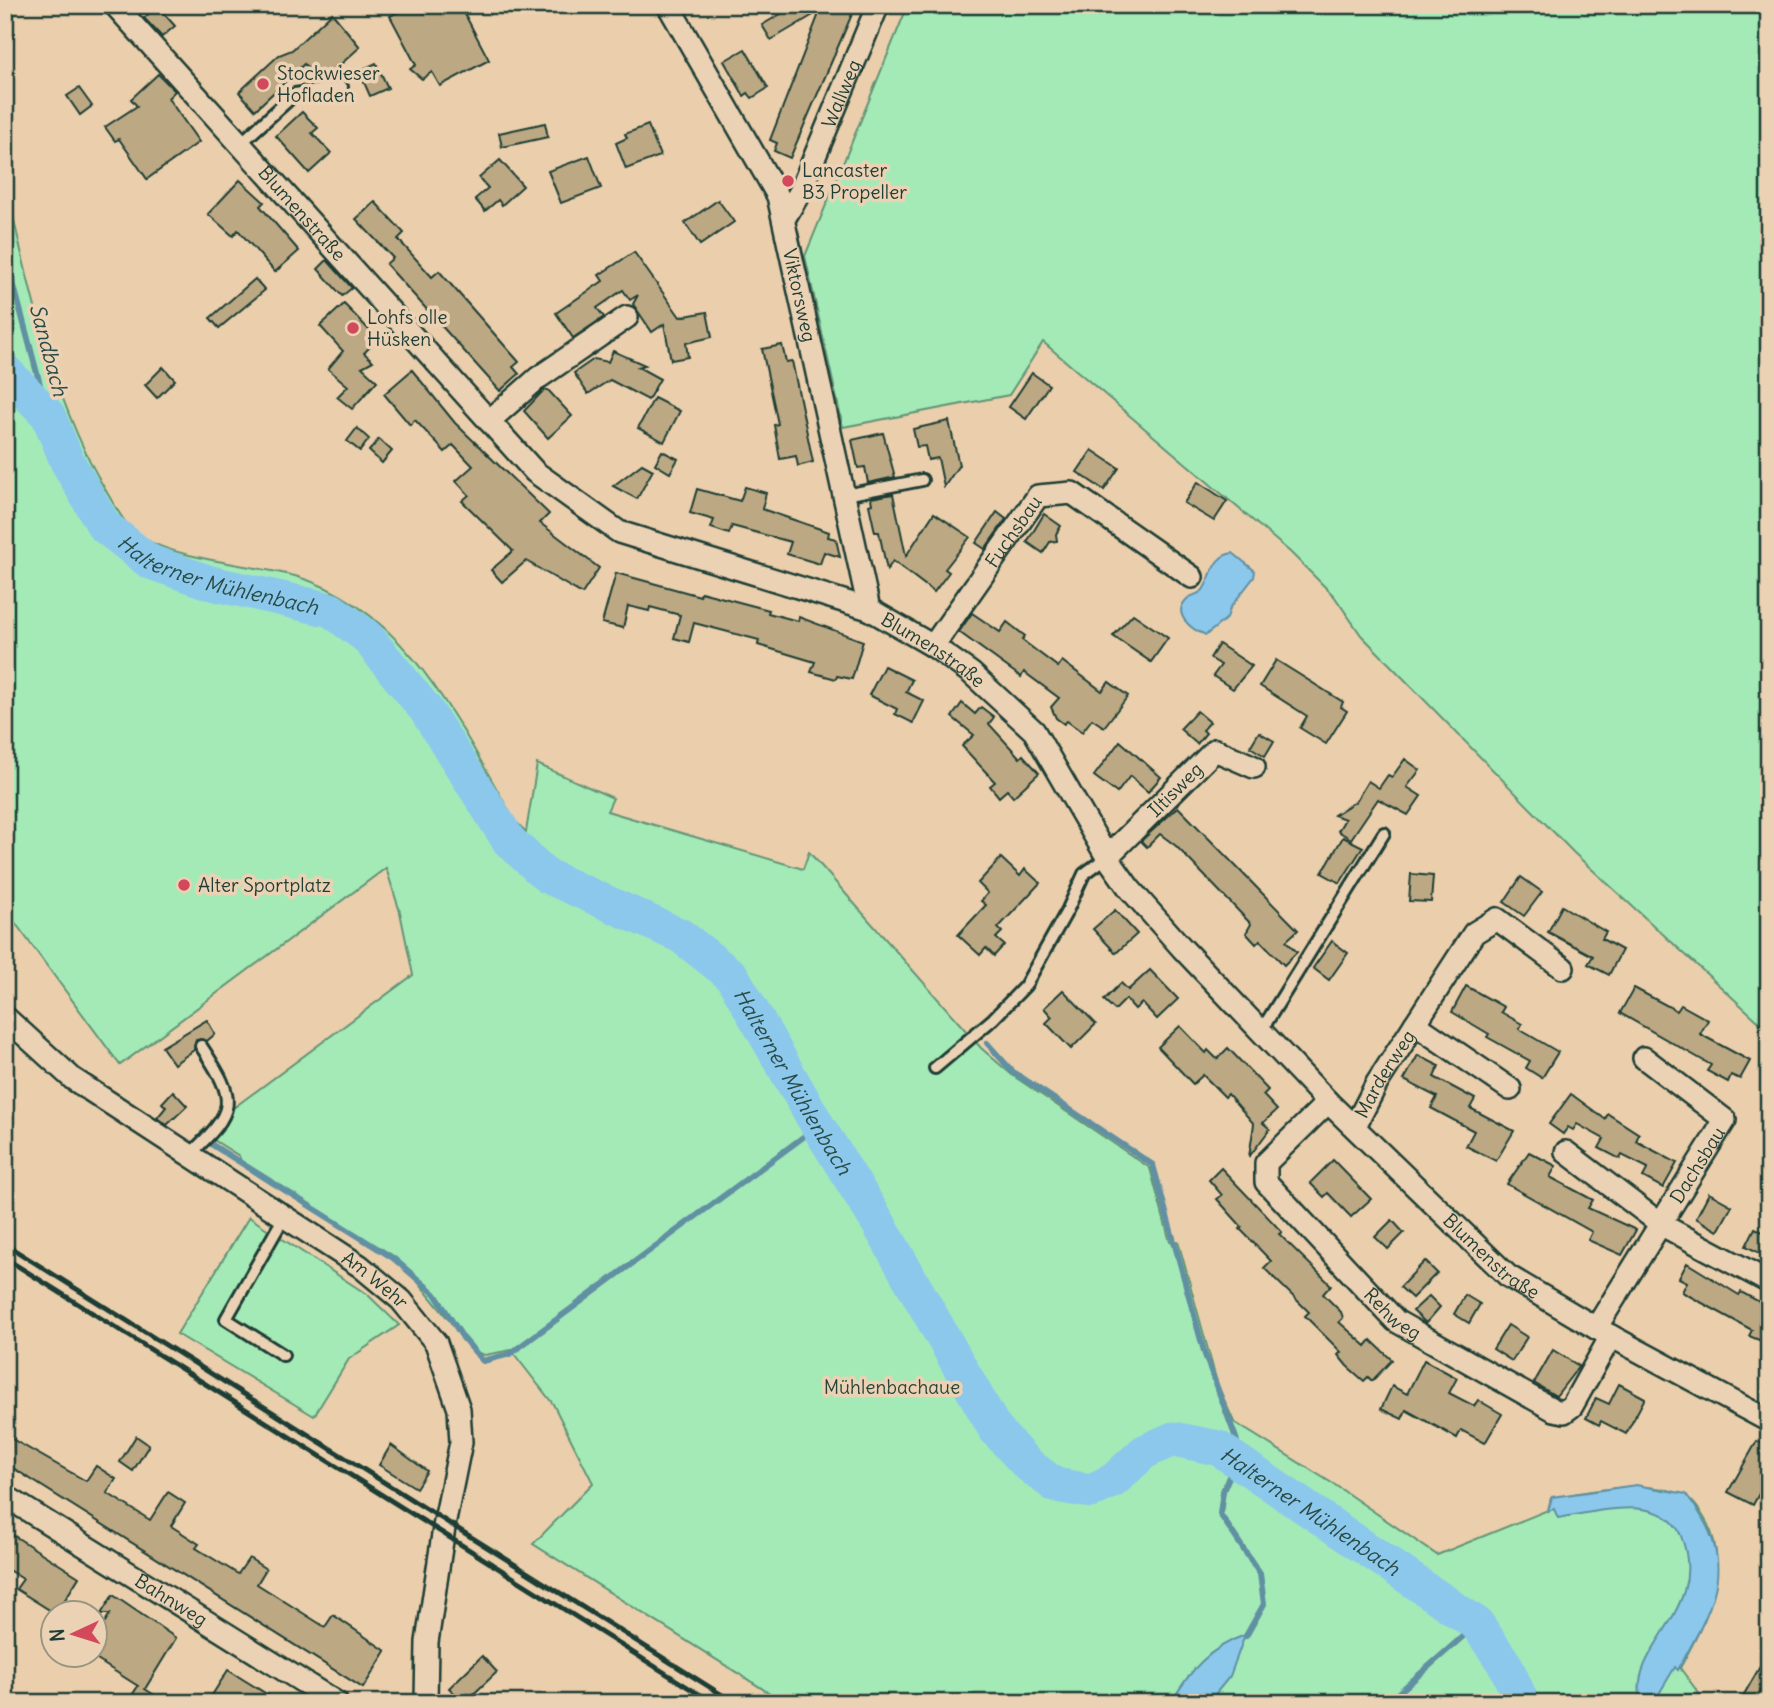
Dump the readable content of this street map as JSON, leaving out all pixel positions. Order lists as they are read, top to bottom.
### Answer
{
  "streets": {
    "street": [
      "Wallweg",
      "Blumenstraße",
      "Viktorsweg",
      "Fuchsbau",
      "Iltisweg",
      "Marderweg",
      "Dachsbau",
      "Am Wehr",
      "Rehweg",
      "Bahnweg"
    ]
  },
  "crossings": [
    ["Wallweg", "Viktorsweg"],
    ["Blumenstraße", "Viktorsweg"],
    ["Blumenstraße", "Fuchsbau"],
    ["Blumenstraße", "Iltisweg"],
    ["Blumenstraße", "Marderweg"],
    ["Blumenstraße", "Dachsbau"],
    ["Blumenstraße", "Rehweg"],
    ["Dachsbau", "Rehweg"]
  ],
  "water": ["Sandbach", "Halterner Mühlenbach"],
  "parks": ["Mühlenbachaue"],
  "places": [
    "Stockwieser Hofladen",
    "Lancaster B3 Propeller",
    "Lohfs olle Hüsken",
    "Alter Sportplatz"
  ],
  "north": "left"
}
